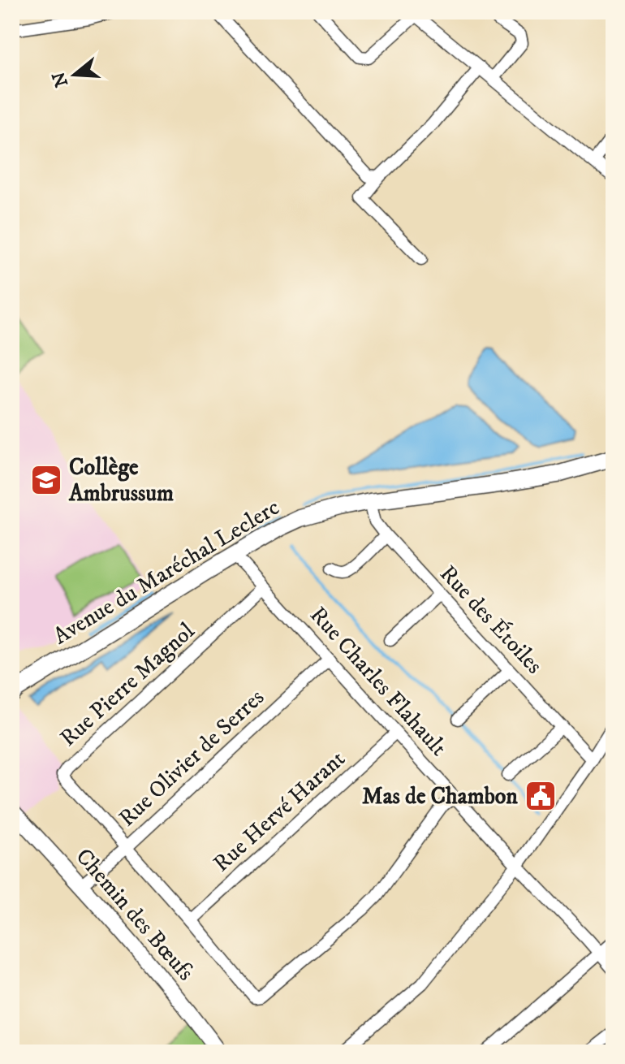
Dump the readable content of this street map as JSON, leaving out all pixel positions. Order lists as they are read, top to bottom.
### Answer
{
  "streets": {
    "main road": ["Avenue du Maréchal Leclerc"],
    "street": [
      "Rue des Étoiles",
      "Rue Charles Flahault",
      "Rue Pierre Magnol",
      "Rue Olivier de Serres",
      "Rue Hervé Harant",
      "Chemin des Bœufs"
    ]
  },
  "crossings": [
    ["Avenue du Maréchal Leclerc", "Rue des Étoiles"],
    ["Avenue du Maréchal Leclerc", "Rue Charles Flahault"],
    ["Rue Charles Flahault", "Rue Pierre Magnol"],
    ["Rue Charles Flahault", "Rue Olivier de Serres"],
    ["Rue Charles Flahault", "Rue Hervé Harant"],
    ["Rue Pierre Magnol", "Rue Olivier de Serres"],
    ["Rue Olivier de Serres", "Chemin des Bœufs"]
  ],
  "places": {
    "school or university": ["Collège Ambrussum"],
    "public building": ["Mas de Chambon"]
  },
  "north": "left"
}
